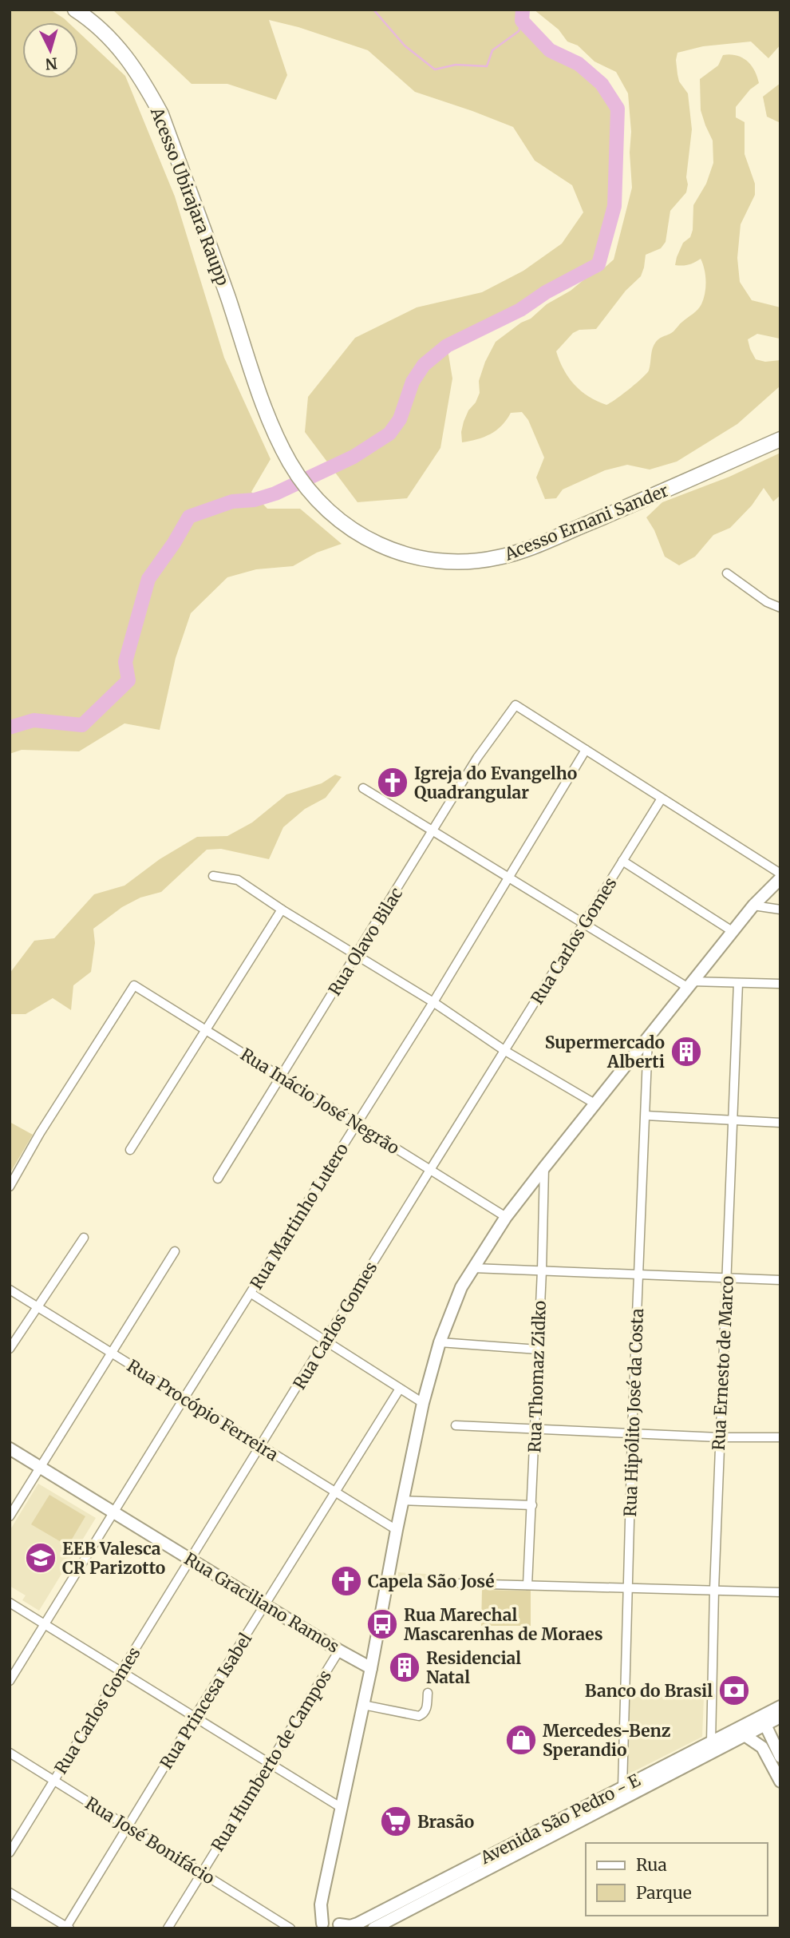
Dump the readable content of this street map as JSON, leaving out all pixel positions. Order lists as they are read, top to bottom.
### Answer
{
  "streets": {
    "highway": ["Acesso Ubirajara Raupp", "Acesso Ernani Sander"],
    "street": [
      "Rua Carlos Gomes",
      "Rua Olavo Bilac",
      "Rua Inácio José Negrão",
      "Rua Martinho Lutero",
      "Rua Ernesto de Marco",
      "Rua Thomaz Zidko",
      "Rua Procópio Ferreira",
      "Rua Hipólito José da Costa",
      "Rua Graciliano Ramos",
      "Rua Princesa Isabel",
      "Rua Humberto de Campos",
      "Avenida São Pedro - E",
      "Rua José Bonifácio"
    ]
  },
  "crossings": [
    ["Acesso Ubirajara Raupp", "Acesso Ernani Sander"],
    ["Rua Carlos Gomes", "Rua Inácio José Negrão"],
    ["Rua Carlos Gomes", "Rua Procópio Ferreira"],
    ["Rua Carlos Gomes", "Rua Graciliano Ramos"],
    ["Rua Carlos Gomes", "Rua José Bonifácio"],
    ["Rua Olavo Bilac", "Rua Inácio José Negrão"],
    ["Rua Olavo Bilac", "Rua Martinho Lutero"],
    ["Rua Inácio José Negrão", "Rua Martinho Lutero"],
    ["Rua Martinho Lutero", "Rua Procópio Ferreira"],
    ["Rua Martinho Lutero", "Rua Graciliano Ramos"],
    ["Rua Ernesto de Marco", "Avenida São Pedro - E"],
    ["Rua Procópio Ferreira", "Rua Princesa Isabel"],
    ["Rua Hipólito José da Costa", "Avenida São Pedro - E"],
    ["Rua Graciliano Ramos", "Rua Princesa Isabel"],
    ["Rua Graciliano Ramos", "Rua Humberto de Campos"],
    ["Rua Princesa Isabel", "Rua José Bonifácio"],
    ["Rua Humberto de Campos", "Rua José Bonifácio"]
  ],
  "places": {
    "church": ["Igreja do Evangelho Quadrangular", "Capela São José"],
    "building": ["Supermercado Alberti", "Residencial Natal"],
    "school or university": ["EEB Valesca CR Parizotto"],
    "bus stop": ["Rua Marechal Mascarenhas de Moraes"],
    "bank": ["Banco do Brasil"],
    "shop": ["Mercedes-Benz Sperandio"],
    "supermarket": ["Brasão"]
  },
  "legend": ["Rua", "Parque"],
  "north": "bottom"
}
